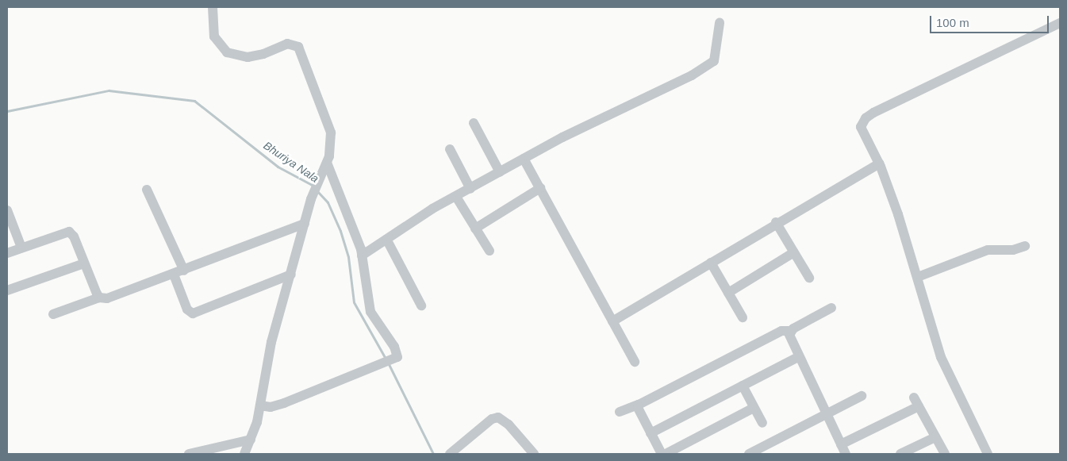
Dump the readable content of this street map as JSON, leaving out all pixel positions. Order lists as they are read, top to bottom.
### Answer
{
  "water": ["Bhuriya Nala"],
  "scale_bar": "100 m"
}
